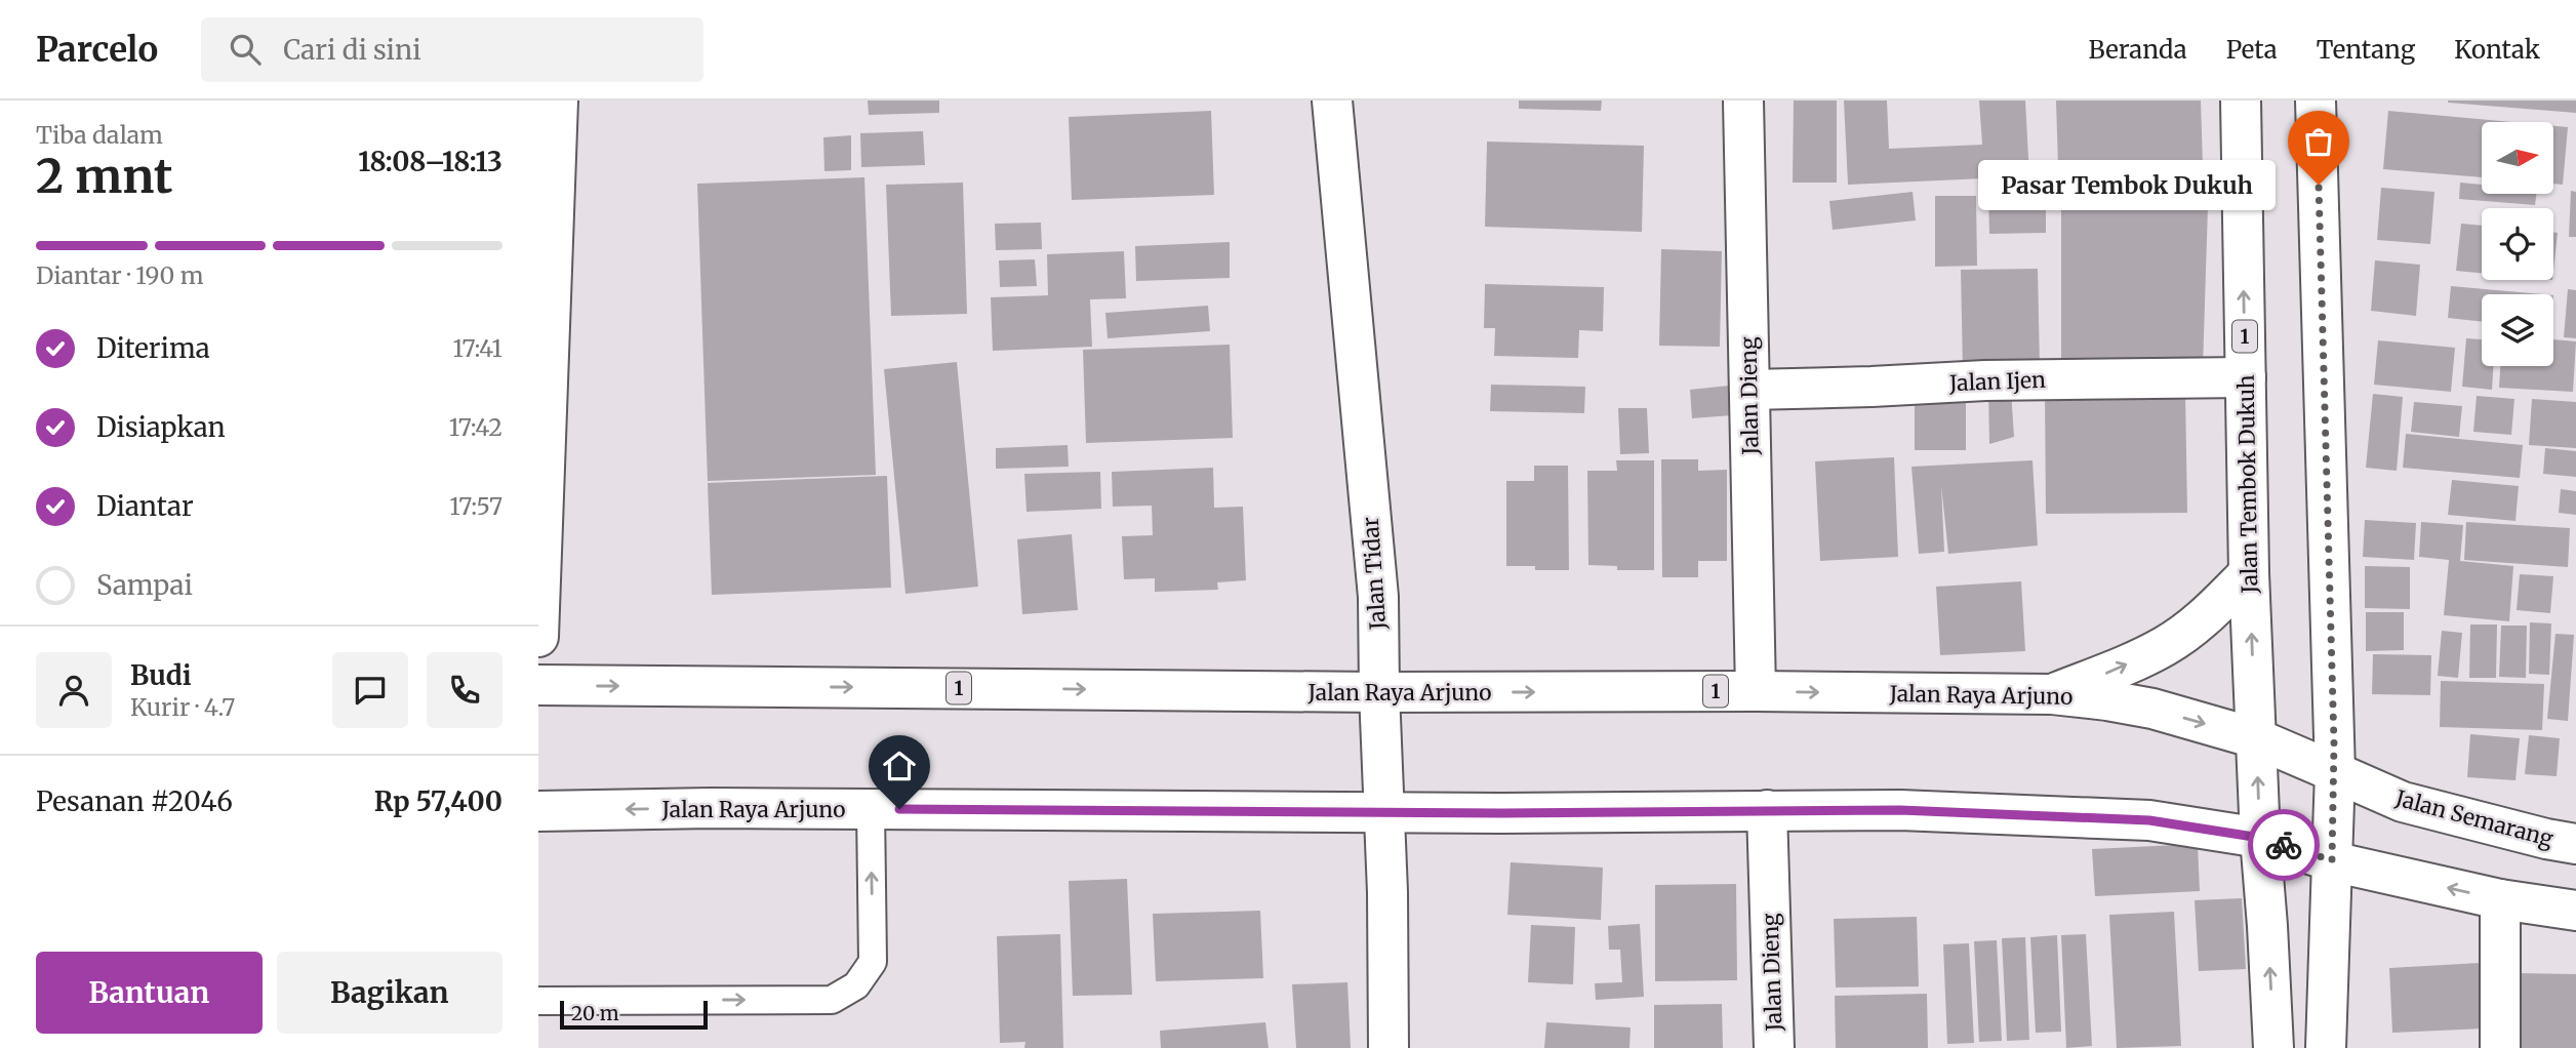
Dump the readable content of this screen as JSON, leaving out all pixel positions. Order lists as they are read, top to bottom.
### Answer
{
  "streets": {
    "main road": [
      "1",
      "Jalan Ijen",
      "Jalan Dieng",
      "Jalan Tembok Dukuh",
      "Jalan Tidar",
      "Jalan Raya Arjuno",
      "Jalan Semarang"
    ]
  },
  "crossings": [
    ["Jalan Ijen", "Jalan Dieng"],
    ["Jalan Ijen", "Jalan Tembok Dukuh"],
    ["Jalan Dieng", "Jalan Raya Arjuno"],
    ["Jalan Tembok Dukuh", "Jalan Raya Arjuno"],
    ["Jalan Tembok Dukuh", "Jalan Semarang"],
    ["Jalan Tidar", "Jalan Raya Arjuno"],
    ["Jalan Raya Arjuno", "Jalan Semarang"]
  ],
  "places": ["Pasar Tembok Dukuh"],
  "scale_bar": "20 m",
  "north": "right",
  "page": {
    "header": "Parcelo",
    "search": "Cari di sini",
    "nav": [
      "Beranda",
      "Peta",
      "Tentang",
      "Kontak"
    ],
    "heading": ["2 mnt", "Tiba dalam", "18:08–18:13"],
    "panel": [
      "Budi",
      "Kurir · 4.7",
      "Pesanan #2046",
      "Rp 57,400"
    ],
    "bubble": "Pasar Tembok Dukuh",
    "bar": "Diantar · 190 m",
    "list": [
      ["Diterima", "17:41"],
      ["Disiapkan", "17:42"],
      ["Diantar", "17:57"],
      "Sampai"
    ],
    "buttons": ["Bantuan", "Bagikan"],
    "scale": "20 m"
  }
}
